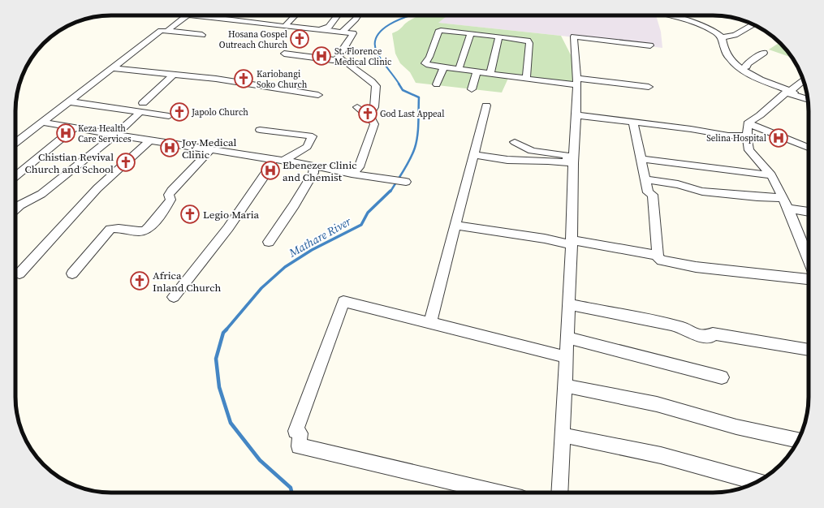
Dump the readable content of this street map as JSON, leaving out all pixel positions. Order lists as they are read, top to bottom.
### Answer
{
  "water": ["Mathare River"],
  "places": {
    "church": [
      "Hosana Gospel Outreach Church",
      "Kariobangi Soko Church",
      "Japolo Church",
      "God Last Appeal",
      "Chistian Revival Church and School",
      "Legio Maria",
      "Africa Inland Church"
    ],
    "hospital": [
      "St. Florence Medical Clinic",
      "Keza Health Care Services",
      "Selina Hospital",
      "Joy Medical Clinic",
      "Ebenezer Clinic and Chemist"
    ]
  }
}
